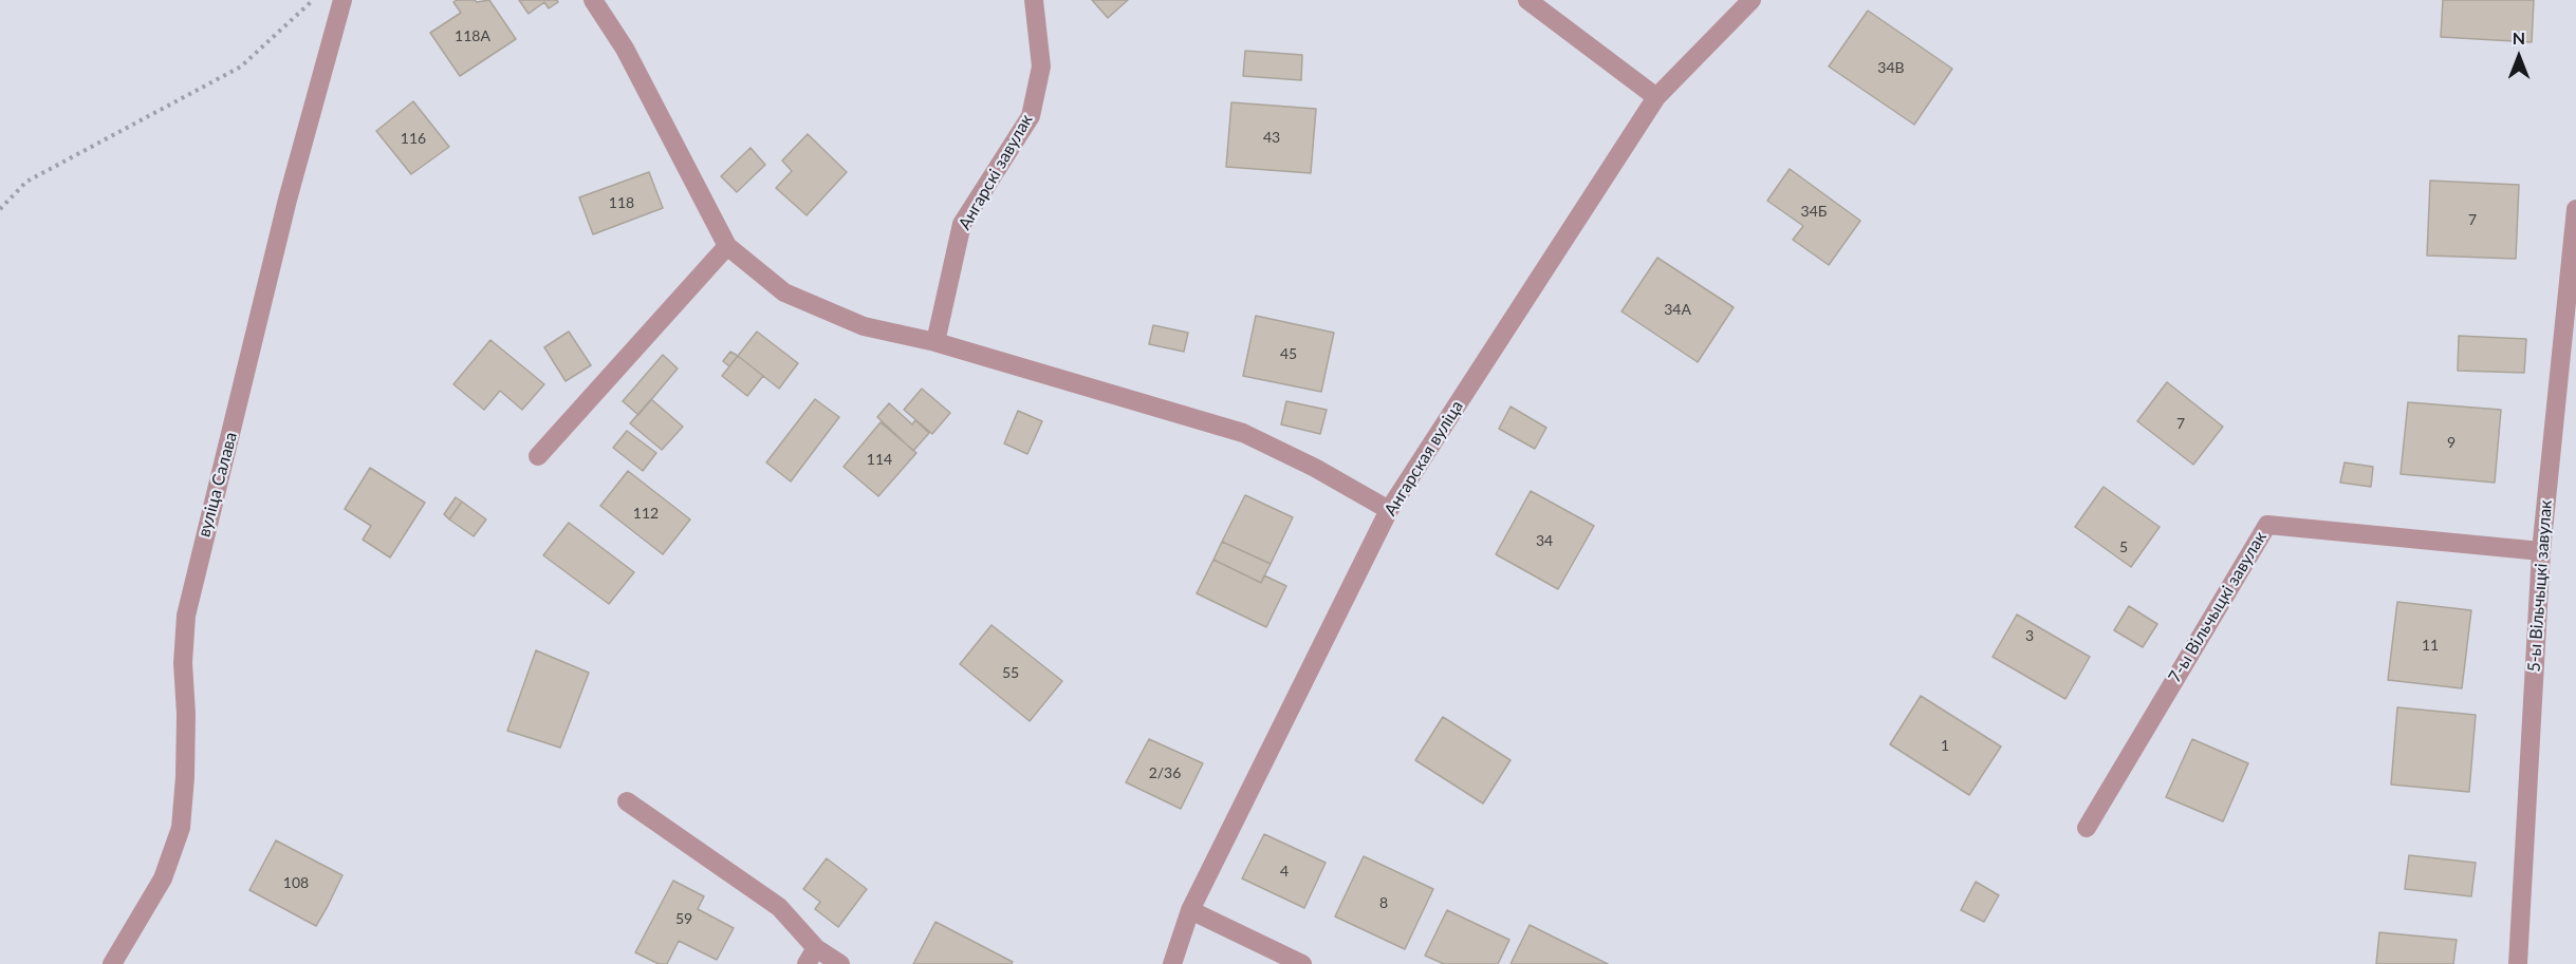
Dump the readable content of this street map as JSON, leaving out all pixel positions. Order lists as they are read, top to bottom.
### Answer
{
  "streets": {
    "street": [
      "Ангарскі завулак",
      "Ангарская вуліца",
      "вуліца Салава",
      "5-ы Вільчыцкі завулак",
      "7-ы Вільчыцкі завулак"
    ]
  },
  "crossings": [
    ["5-ы Вільчыцкі завулак", "7-ы Вільчыцкі завулак"]
  ],
  "house_numbers": [
    "118А",
    "34В",
    "43",
    "116",
    "118",
    "34Б",
    "7",
    "34А",
    "45",
    "7",
    "9",
    "114",
    "112",
    "34",
    "5",
    "3",
    "11",
    "55",
    "1",
    "2/36",
    "4",
    "108",
    "8",
    "59"
  ],
  "north": "top"
}
